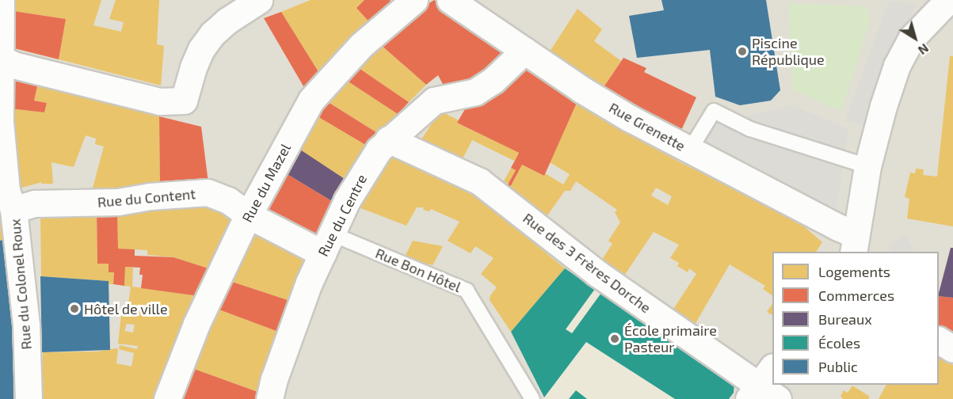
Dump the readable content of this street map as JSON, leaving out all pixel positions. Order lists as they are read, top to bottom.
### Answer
{
  "streets": {
    "street": [
      "Rue Grenette",
      "Rue du Mazel",
      "Rue du Content",
      "Rue du Centre",
      "Rue des 3 Frères Dorche",
      "Rue du Colonel Roux"
    ],
    "lane": ["Rue Bon Hôtel"]
  },
  "crossings": [
    ["Rue Grenette", "Rue du Centre"],
    ["Rue du Mazel", "Rue du Content"],
    ["Rue du Content", "Rue du Centre"],
    ["Rue du Content", "Rue Bon Hôtel"],
    ["Rue du Content", "Rue du Colonel Roux"],
    ["Rue du Centre", "Rue des 3 Frères Dorche"],
    ["Rue du Centre", "Rue Bon Hôtel"]
  ],
  "places": ["Piscine République", "Hôtel de ville", "École primaire Pasteur"],
  "legend": [
    "Logements",
    "Commerces",
    "Bureaux",
    "Écoles",
    "Public"
  ],
  "north": "bottom right"
}
